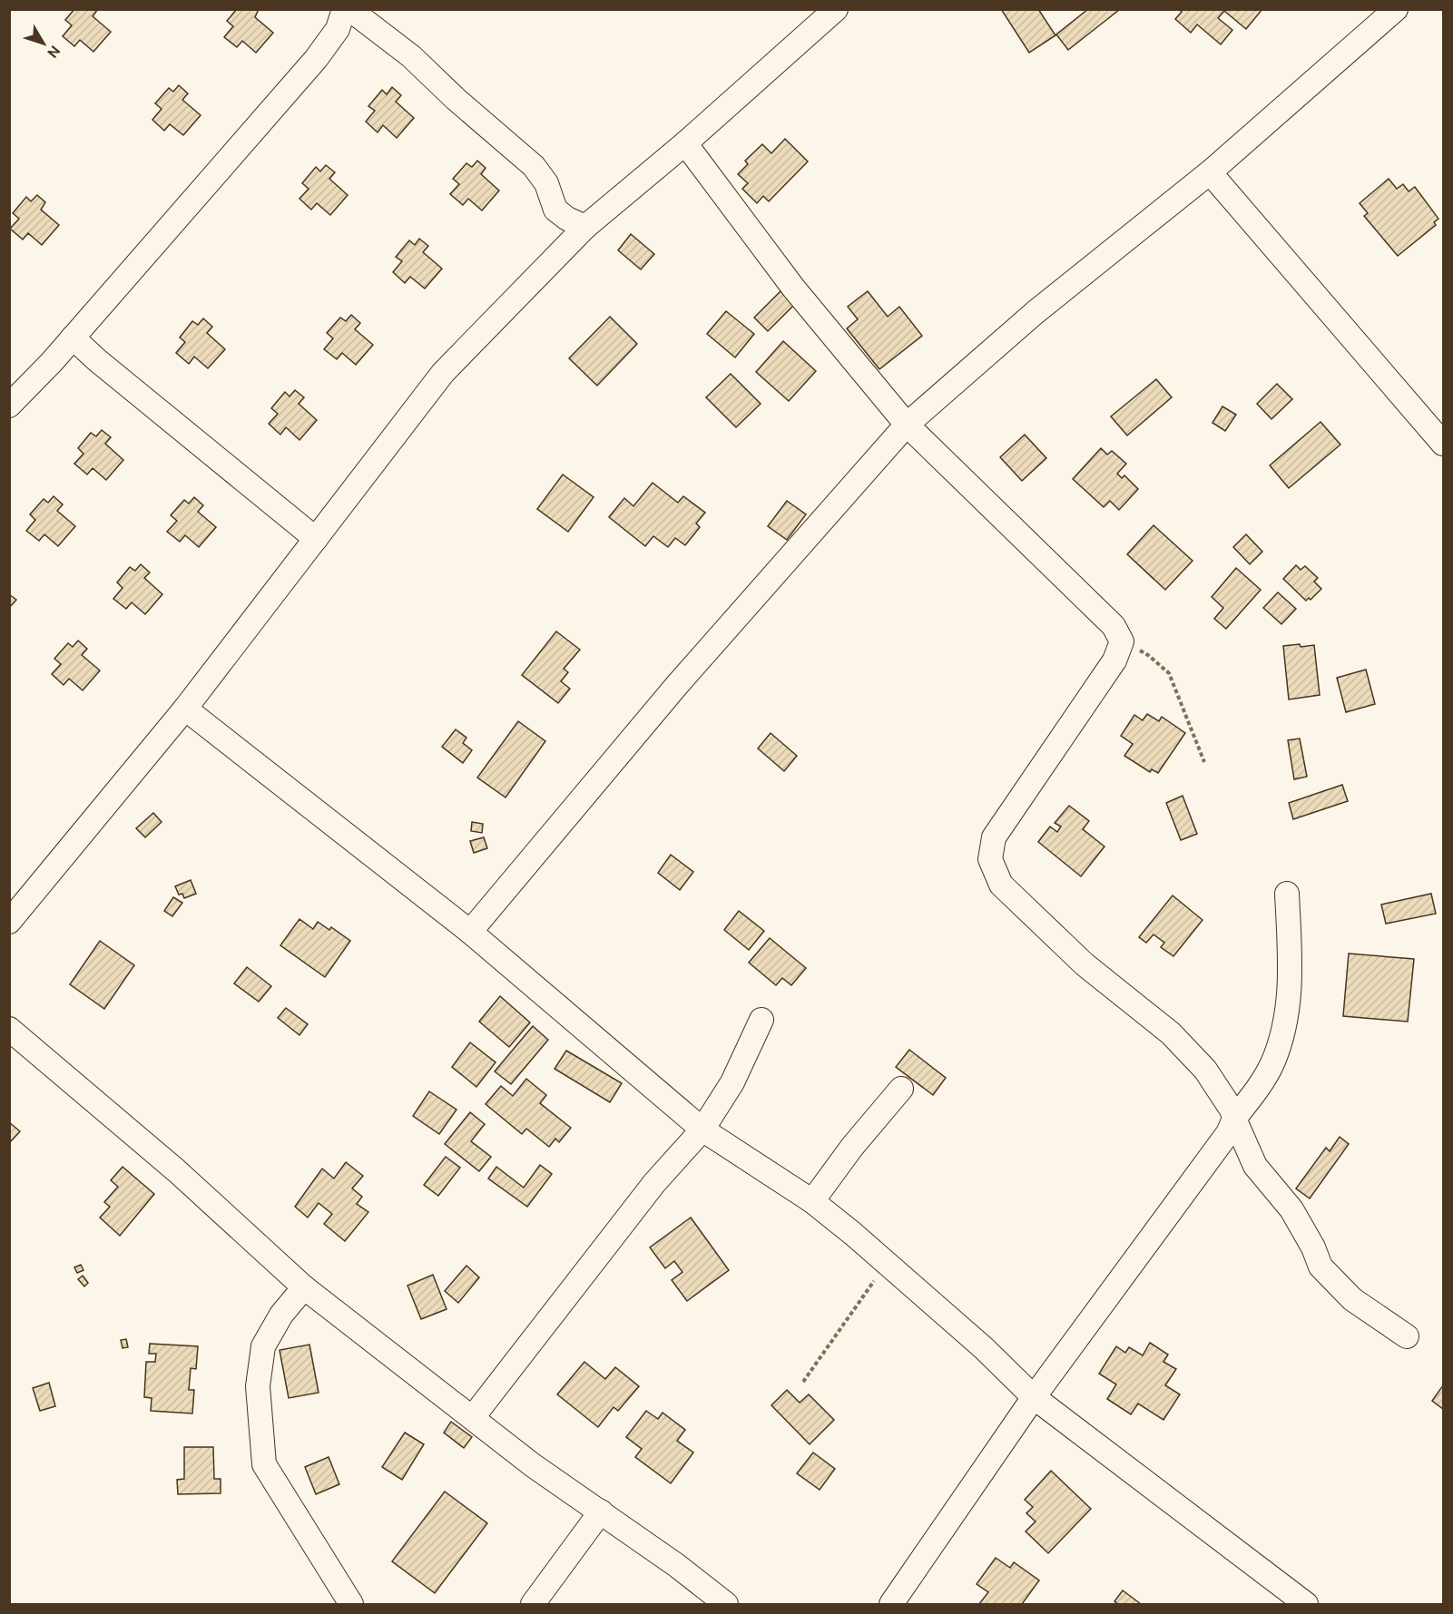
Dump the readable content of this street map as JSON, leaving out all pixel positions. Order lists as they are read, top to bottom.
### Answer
{
  "north": "bottom right"
}
